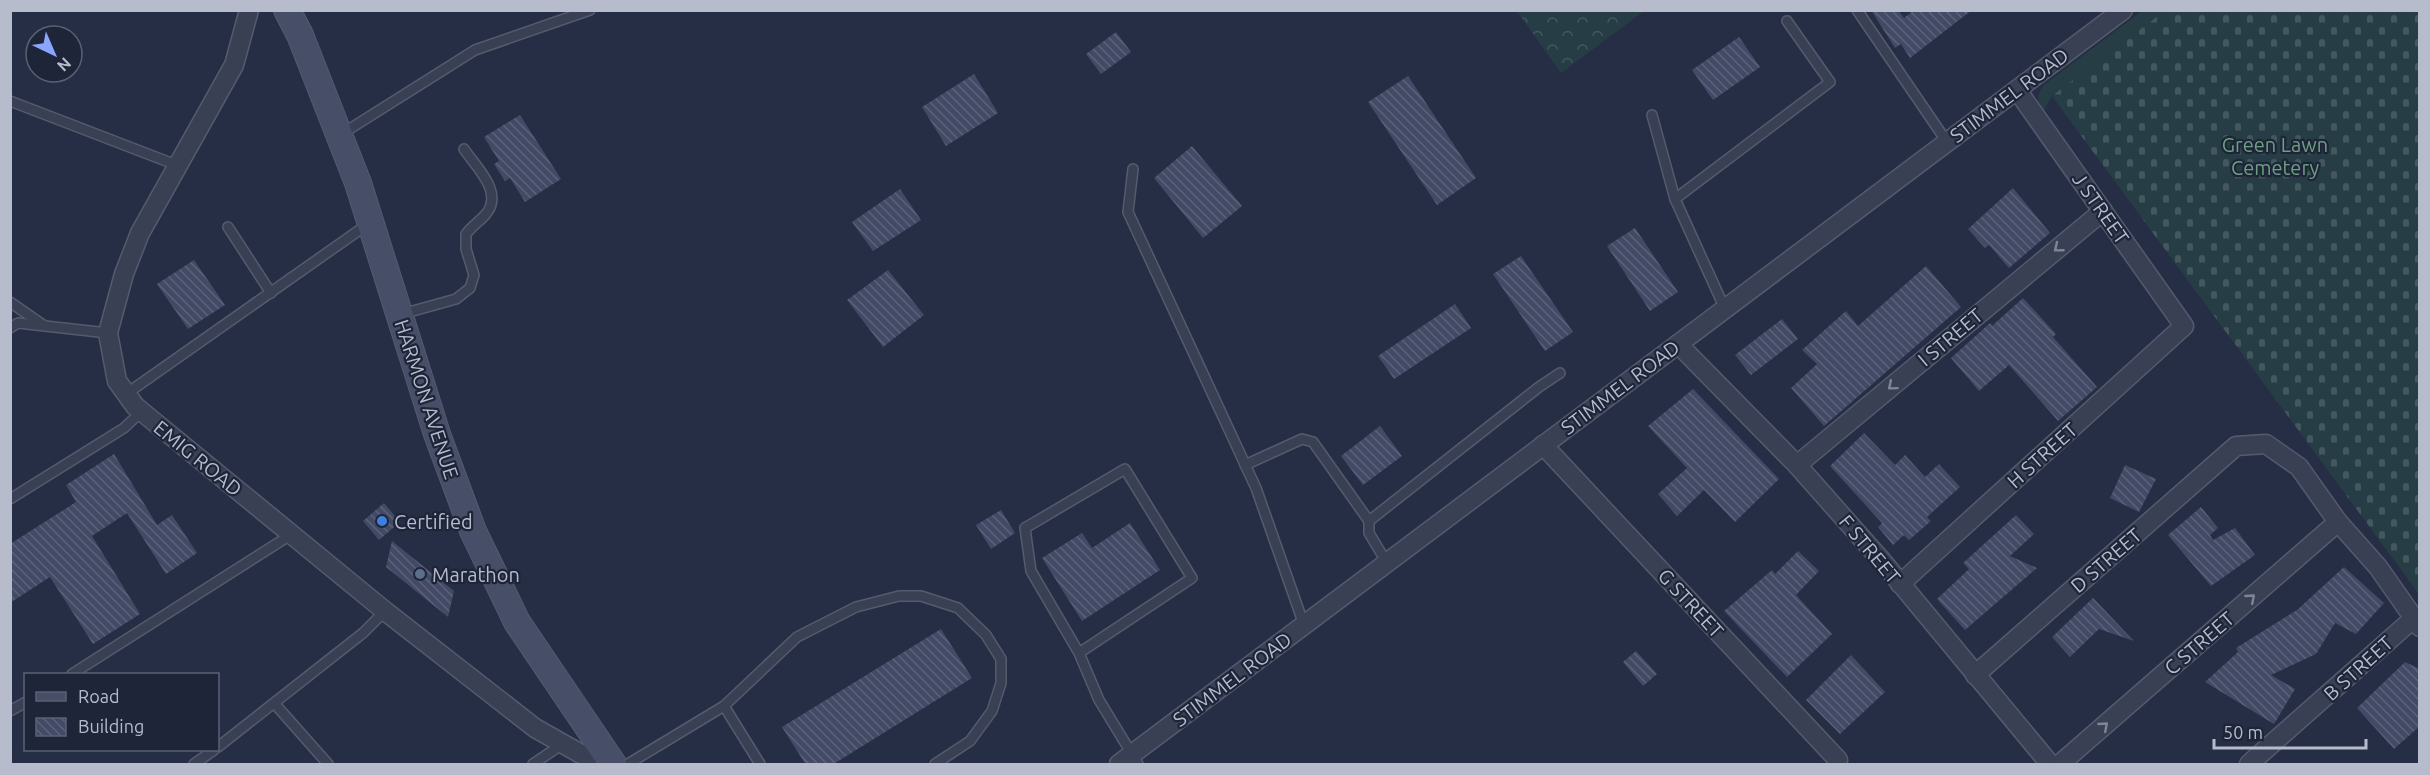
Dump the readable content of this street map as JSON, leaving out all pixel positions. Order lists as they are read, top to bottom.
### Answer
{
  "streets": {
    "main road": ["HARMON AVENUE"],
    "street": [
      "STIMMEL ROAD",
      "J STREET",
      "I STREET",
      "H STREET",
      "EMIG ROAD",
      "F STREET",
      "D STREET",
      "G STREET",
      "C STREET",
      "B STREET"
    ]
  },
  "crossings": [
    ["STIMMEL ROAD", "J STREET"],
    ["STIMMEL ROAD", "F STREET"],
    ["STIMMEL ROAD", "G STREET"],
    ["J STREET", "I STREET"],
    ["J STREET", "H STREET"],
    ["I STREET", "F STREET"],
    ["HARMON AVENUE", "EMIG ROAD"],
    ["H STREET", "F STREET"],
    ["F STREET", "D STREET"],
    ["D STREET", "C STREET"]
  ],
  "one_way": ["I STREET", "C STREET"],
  "parks": ["Green Lawn Cemetery"],
  "places": ["Certified", "Marathon"],
  "legend": ["Road", "Building"],
  "scale_bar": "50 m",
  "north": "bottom right"
}
